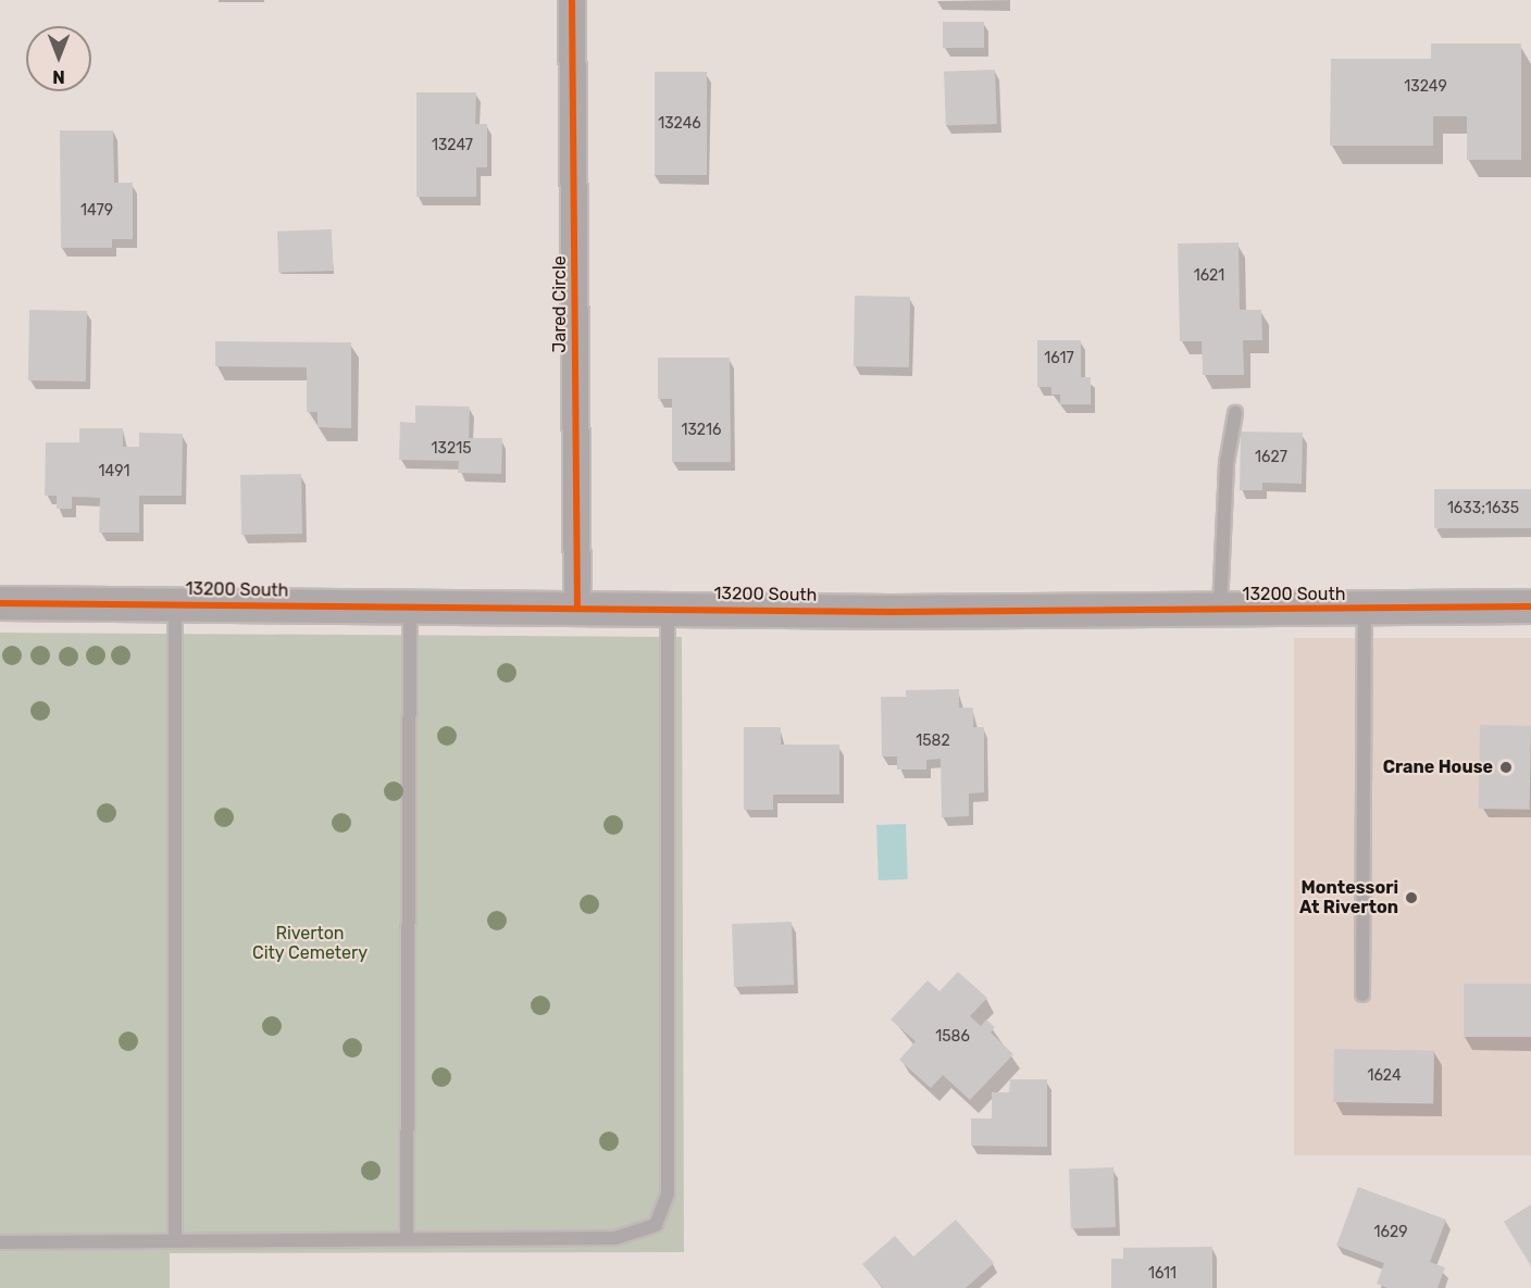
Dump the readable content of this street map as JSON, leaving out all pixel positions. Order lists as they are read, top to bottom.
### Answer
{
  "streets": {
    "street": ["Jared Circle", "13200 South"]
  },
  "crossings": [
    ["Jared Circle", "13200 South"]
  ],
  "parks": ["Riverton City Cemetery"],
  "places": ["Crane House", "Montessori At Riverton"],
  "house_numbers": [
    "13249",
    "13246",
    "13247",
    "1479",
    "1621",
    "1617",
    "13216",
    "13215",
    "1627",
    "1491",
    "1633;1635",
    "1582",
    "1586",
    "1624",
    "1629",
    "1611"
  ],
  "north": "bottom"
}
